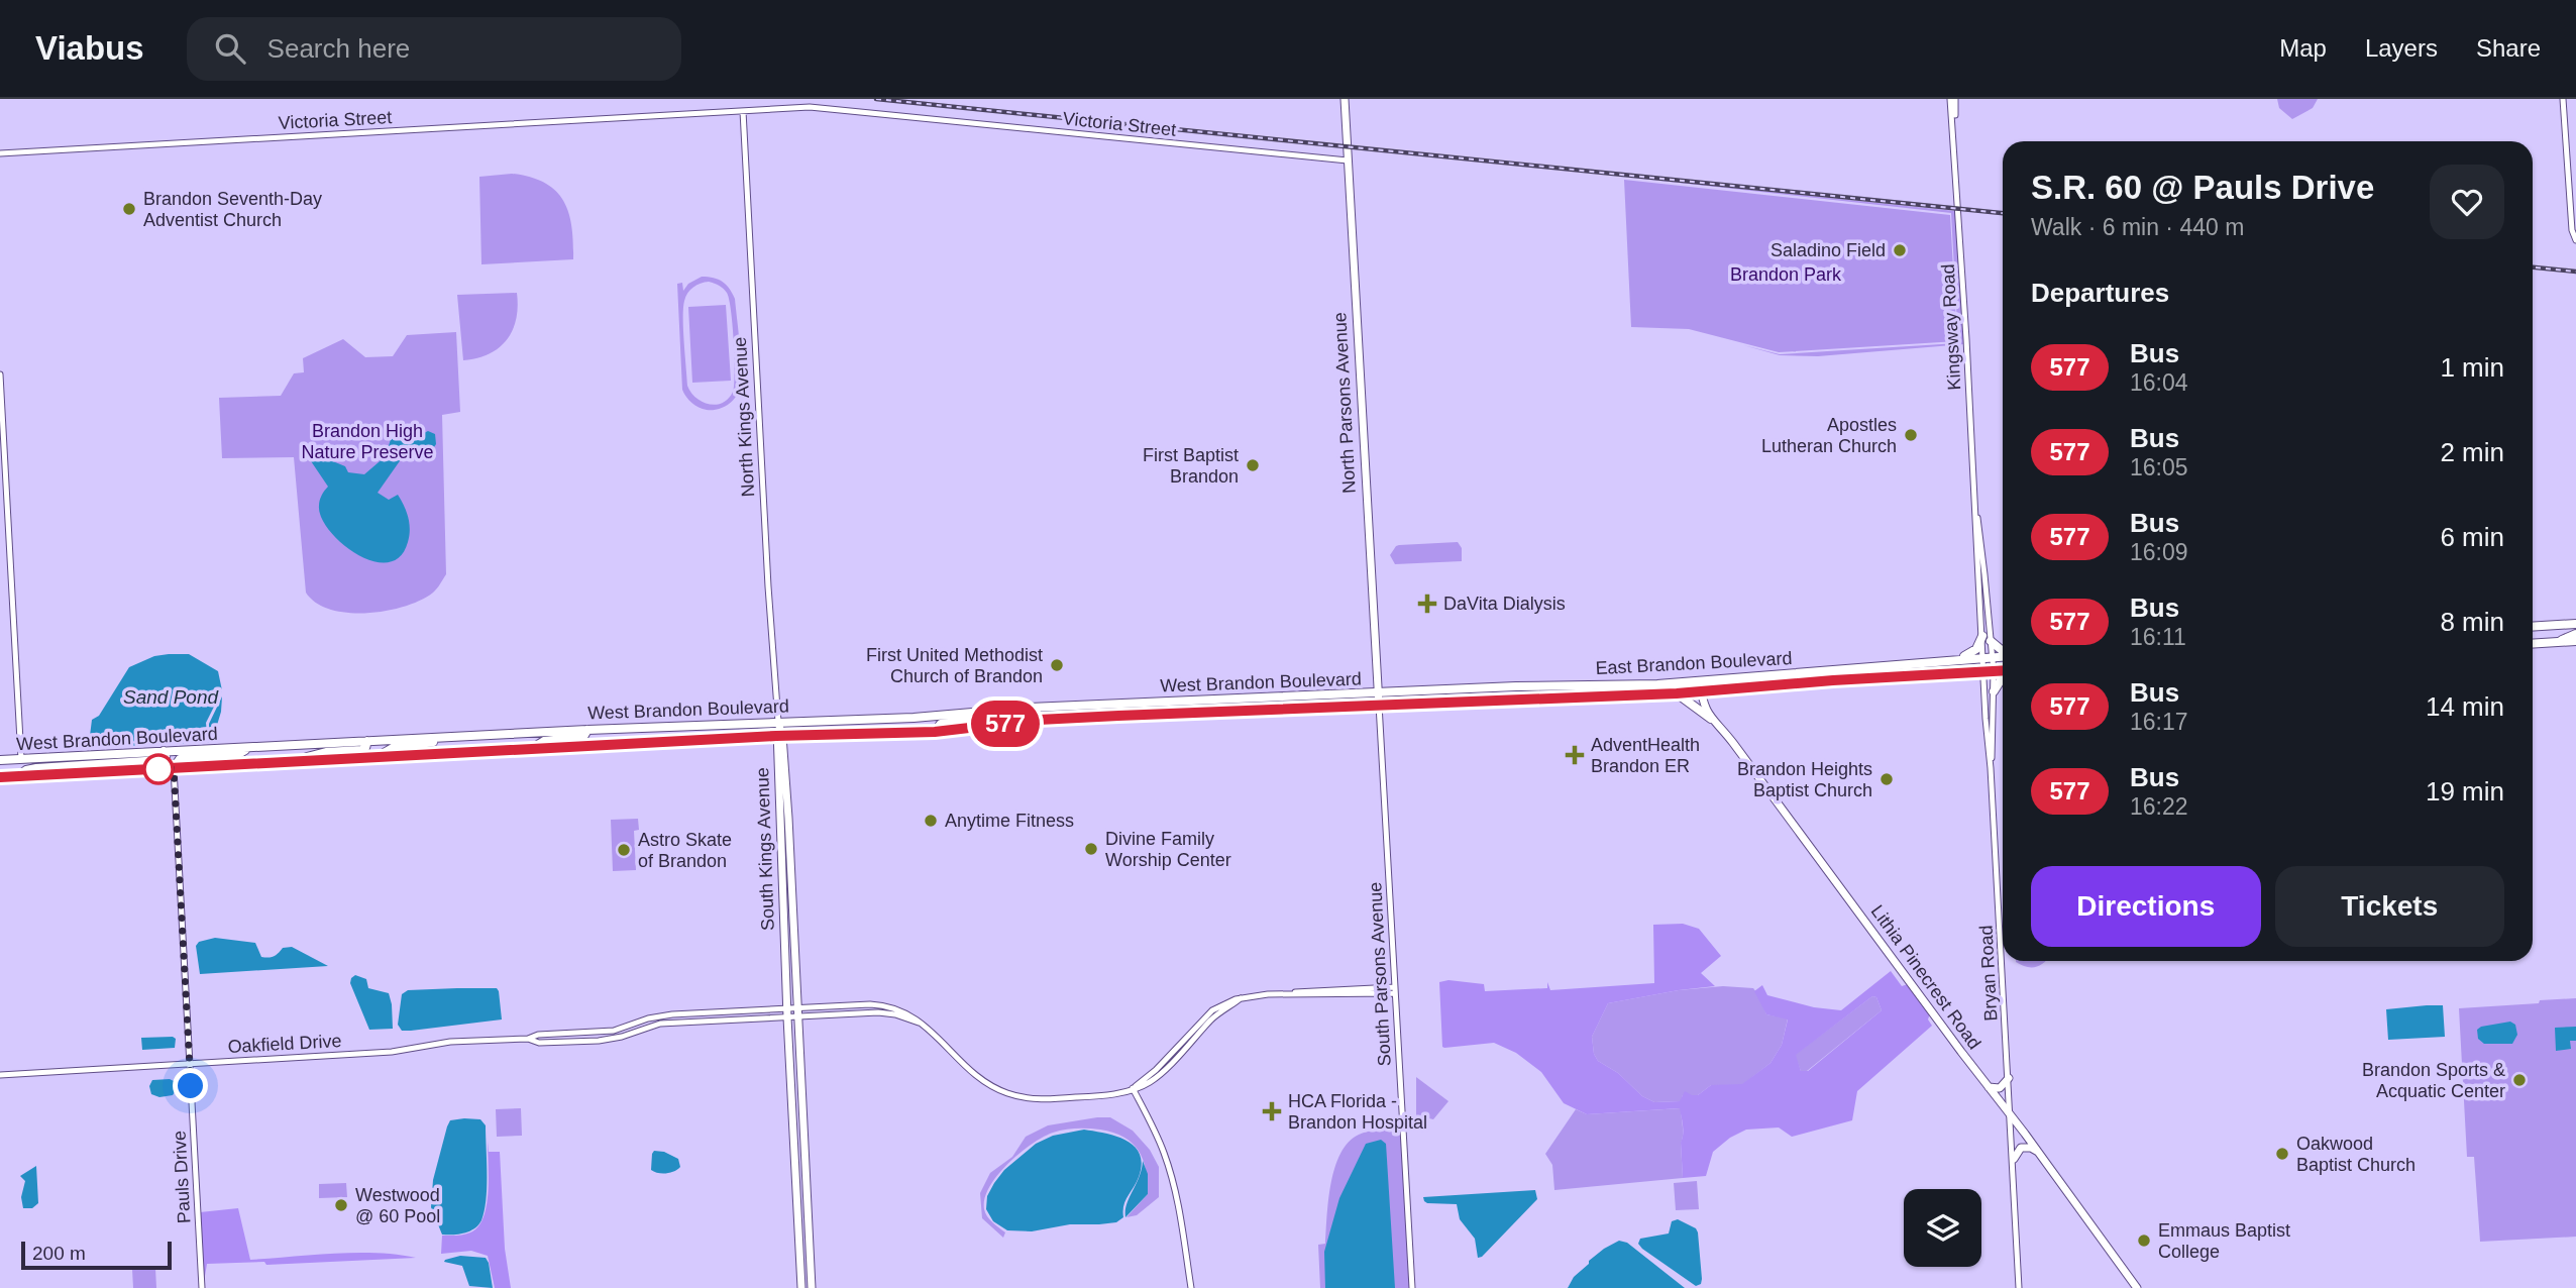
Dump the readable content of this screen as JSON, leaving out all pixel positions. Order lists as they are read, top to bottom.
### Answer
{
  "streets": {
    "highway": ["East Brandon Boulevard", "West Brandon Boulevard"],
    "main road": ["North Parsons Avenue", "South Kings Avenue", "Lithia Pinecrest Road"],
    "street": [
      "Victoria Street",
      "Kingsway Road",
      "North Kings Avenue",
      "Bryan Road",
      "South Parsons Avenue",
      "Oakfield Drive",
      "Pauls Drive"
    ]
  },
  "crossings": [
    ["Victoria Street", "North Parsons Avenue"],
    ["Victoria Street", "North Kings Avenue"],
    ["Kingsway Road", "East Brandon Boulevard"],
    ["Kingsway Road", "Bryan Road"],
    ["North Parsons Avenue", "East Brandon Boulevard"],
    ["North Parsons Avenue", "West Brandon Boulevard"],
    ["North Parsons Avenue", "South Parsons Avenue"],
    ["North Kings Avenue", "West Brandon Boulevard"],
    ["North Kings Avenue", "South Kings Avenue"],
    ["East Brandon Boulevard", "West Brandon Boulevard"],
    ["East Brandon Boulevard", "Bryan Road"],
    ["East Brandon Boulevard", "South Parsons Avenue"],
    ["East Brandon Boulevard", "Lithia Pinecrest Road"],
    ["West Brandon Boulevard", "South Kings Avenue"],
    ["West Brandon Boulevard", "South Parsons Avenue"],
    ["West Brandon Boulevard", "Pauls Drive"],
    ["South Kings Avenue", "Oakfield Drive"],
    ["Bryan Road", "Lithia Pinecrest Road"],
    ["South Parsons Avenue", "Oakfield Drive"],
    ["Oakfield Drive", "Pauls Drive"]
  ],
  "water": ["Sand Pond"],
  "parks": ["Brandon Park", "Brandon High Nature Preserve"],
  "places": {
    "other": [
      "Brandon Seventh-Day Adventist Church",
      "Saladino Field",
      "Apostles Lutheran Church",
      "First Baptist Brandon",
      "First United Methodist Church of Brandon",
      "Brandon Heights Baptist Church",
      "Anytime Fitness",
      "Divine Family Worship Center",
      "Astro Skate of Brandon",
      "Brandon Sports & Acquatic Center",
      "Oakwood Baptist Church",
      "Westwood @ 60 Pool",
      "Emmaus Baptist College"
    ],
    "health": ["DaVita Dialysis", "AdventHealth Brandon ER", "HCA Florida - Brandon Hospital"]
  },
  "lines": ["bus line 577"],
  "scale_bar": "200 m",
  "page": {
    "header": "Viabus",
    "search": "Search here",
    "nav": ["Map", "Layers", "Share"],
    "on_map": "577",
    "heading": [
      ["S.R. 60 @ Pauls Drive", "Walk · 6 min · 440 m"],
      "Departures"
    ],
    "list": [
      {
        "mark": "577",
        "name": "Bus",
        "note": "16:04",
        "value": "1 min"
      },
      {
        "mark": "577",
        "name": "Bus",
        "note": "16:05",
        "value": "2 min"
      },
      {
        "mark": "577",
        "name": "Bus",
        "note": "16:09",
        "value": "6 min"
      },
      {
        "mark": "577",
        "name": "Bus",
        "note": "16:11",
        "value": "8 min"
      },
      {
        "mark": "577",
        "name": "Bus",
        "note": "16:17",
        "value": "14 min"
      },
      {
        "mark": "577",
        "name": "Bus",
        "note": "16:22",
        "value": "19 min"
      }
    ],
    "buttons": ["Directions", "Tickets"],
    "scale": "200 m"
  }
}
